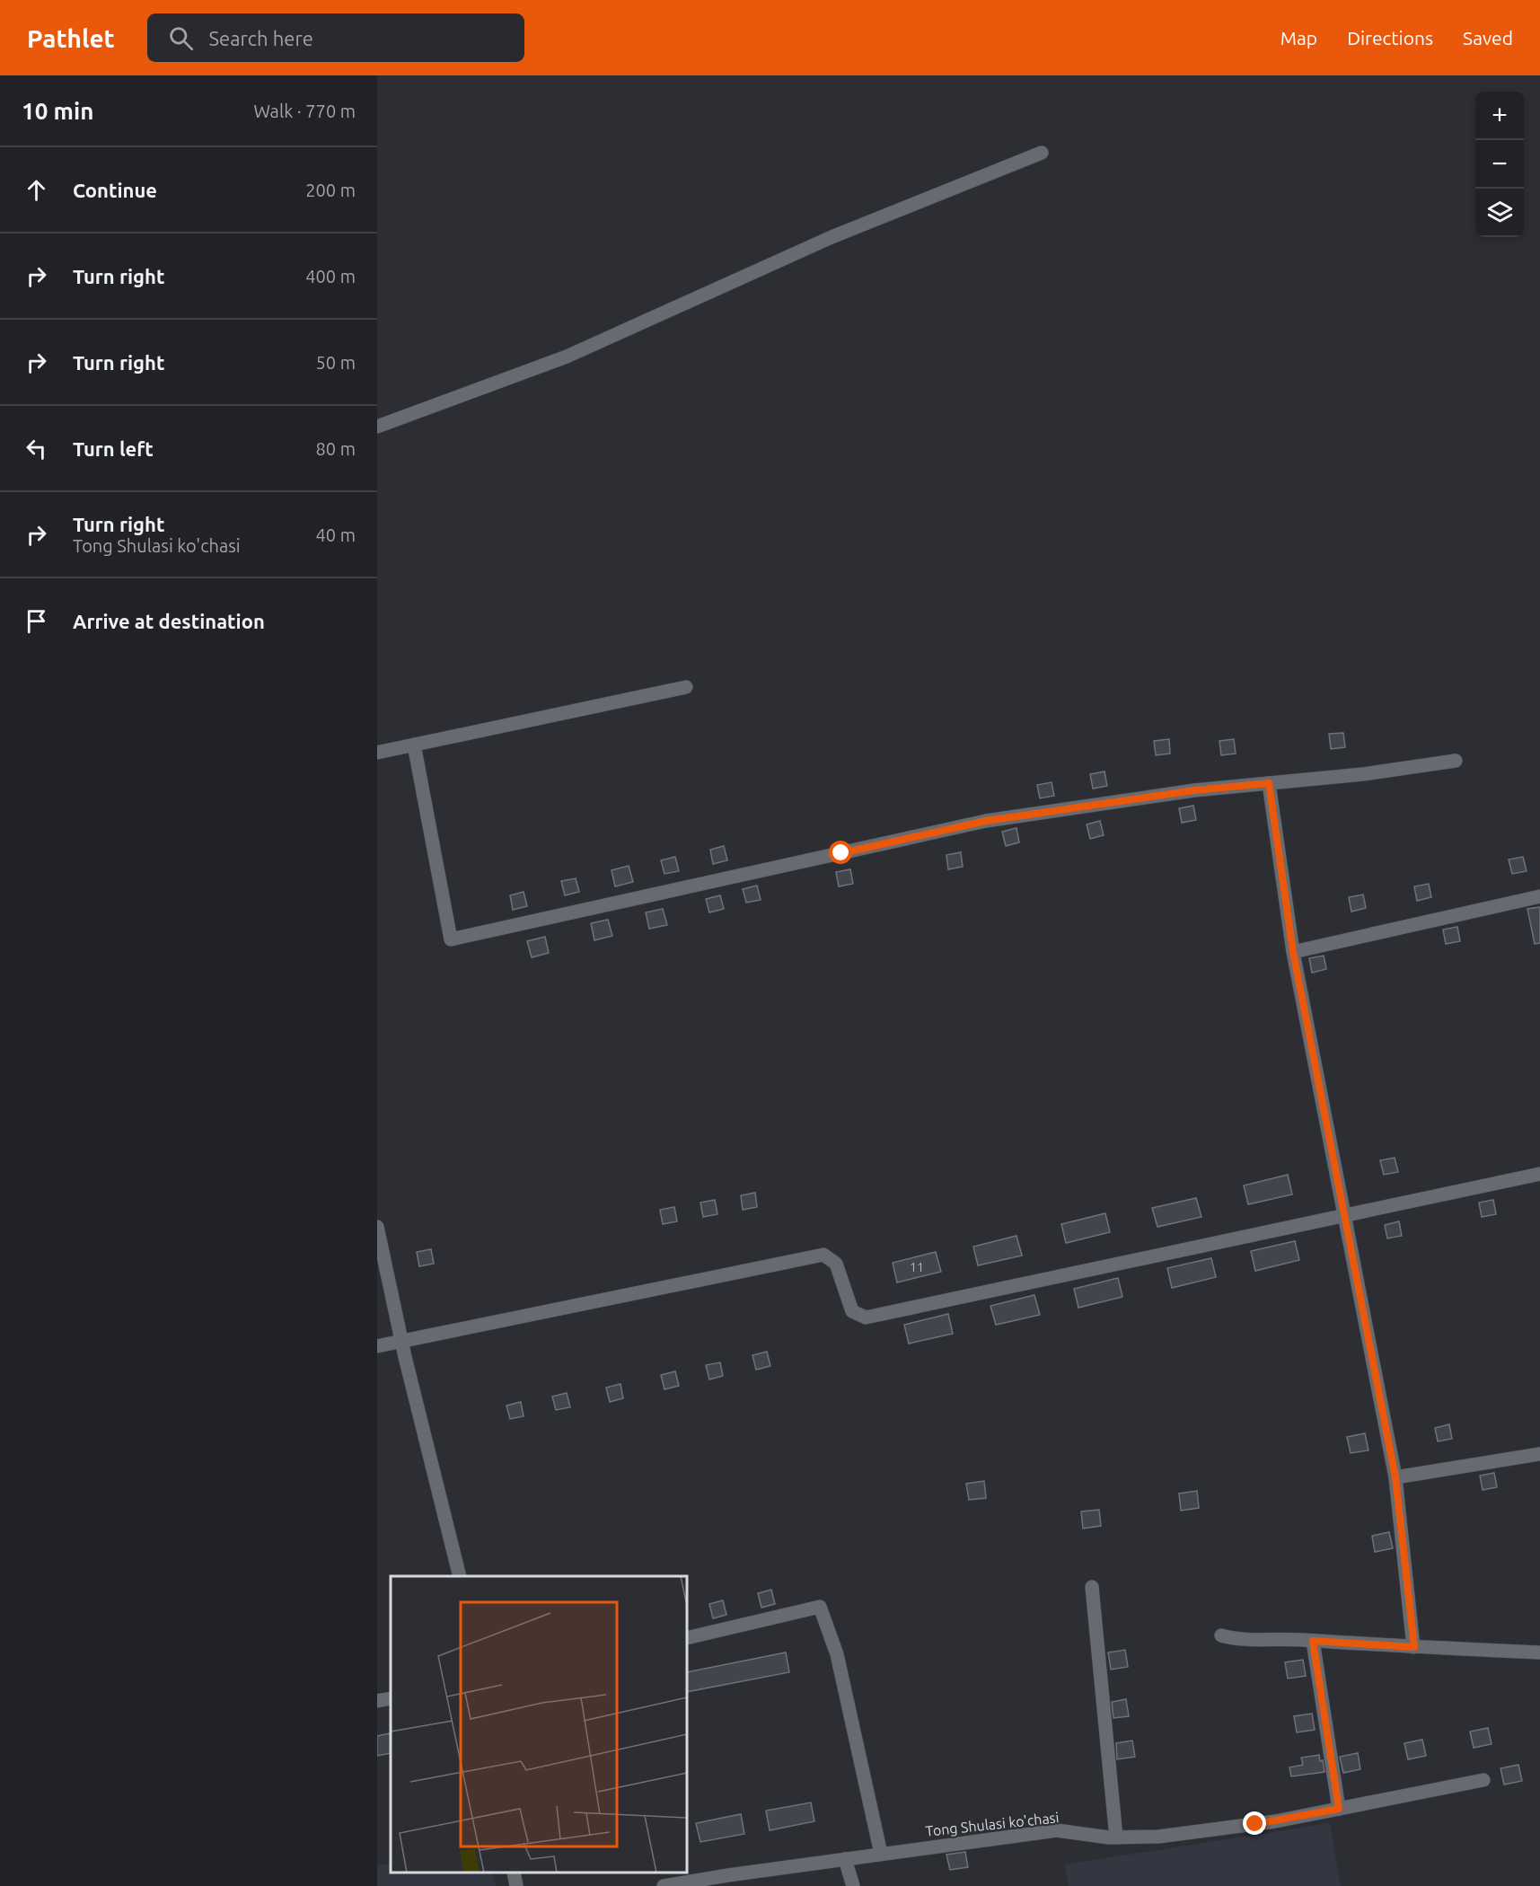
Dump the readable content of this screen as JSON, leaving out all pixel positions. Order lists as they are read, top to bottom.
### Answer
{
  "streets": {
    "street": ["Tong Shulasi ko'chasi"]
  },
  "house_numbers": ["11"],
  "page": {
    "header": "Pathlet",
    "search": "Search here",
    "nav": ["Map", "Directions", "Saved"],
    "heading": ["10 min", "Walk · 770 m"],
    "map_buttons": ["+", "−"],
    "list": [
      ["Continue", "200 m"],
      ["Turn right", "400 m"],
      ["Turn right", "50 m"],
      ["Turn left", "80 m"],
      ["Turn right", "Tong Shulasi ko'chasi", "40 m"],
      "Arrive at destination"
    ]
  }
}
